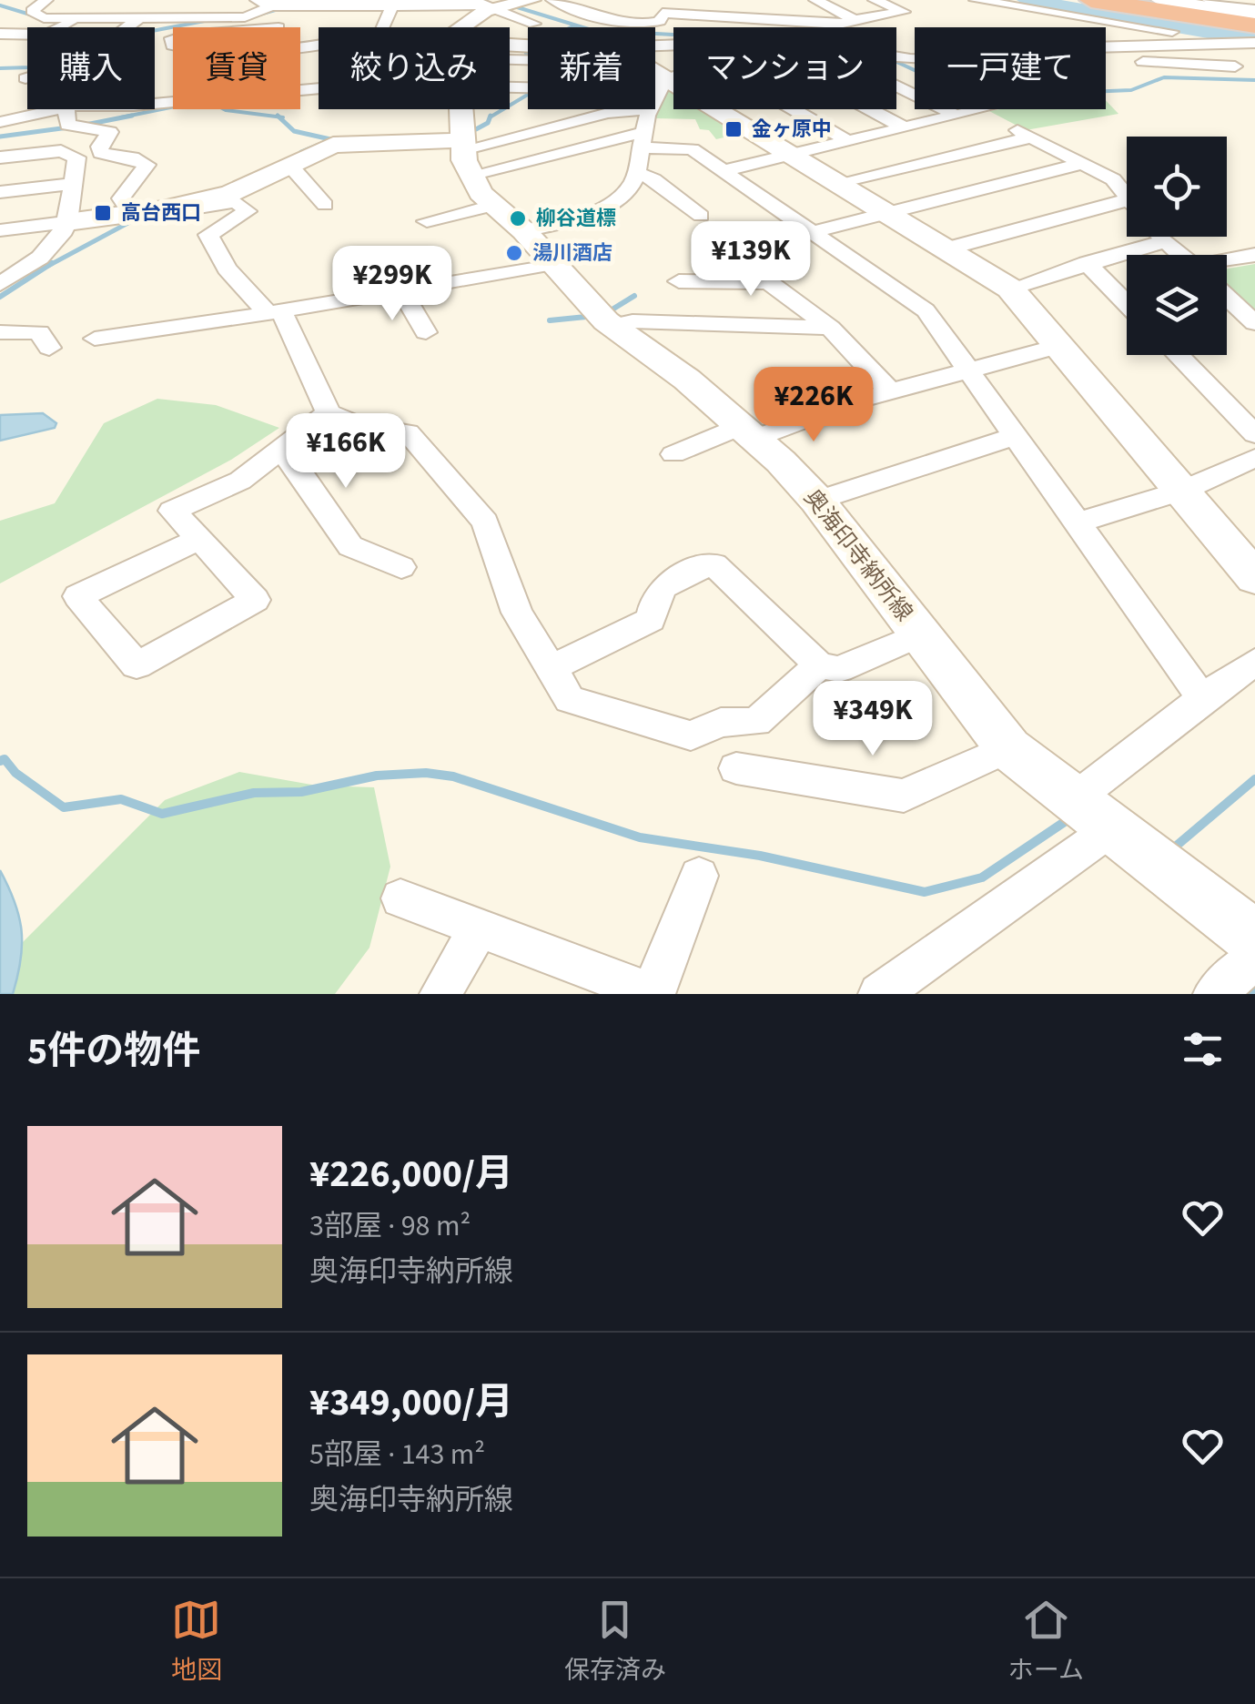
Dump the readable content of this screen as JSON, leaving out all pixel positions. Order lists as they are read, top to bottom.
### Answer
{
  "streets": {
    "street": ["奥海印寺納所線"]
  },
  "places": {
    "transit": ["金ヶ原中", "高台西口"],
    "other": ["柳谷道標", "湯川酒店"]
  },
  "page": {
    "chip": [
      "購入",
      "賃貸",
      "絞り込み",
      "新着",
      "マンション",
      "一戸建て"
    ],
    "price": [
      "¥139K",
      "¥299K",
      "¥226K",
      "¥166K",
      "¥349K"
    ],
    "heading": "5件の物件",
    "list": [
      {
        "name": "¥226,000/月",
        "note": "3部屋 · 98 m² · 奥海印寺納所線"
      },
      {
        "name": "¥349,000/月",
        "note": "5部屋 · 143 m² · 奥海印寺納所線"
      }
    ],
    "tabs": ["地図", "保存済み", "ホーム"]
  }
}
